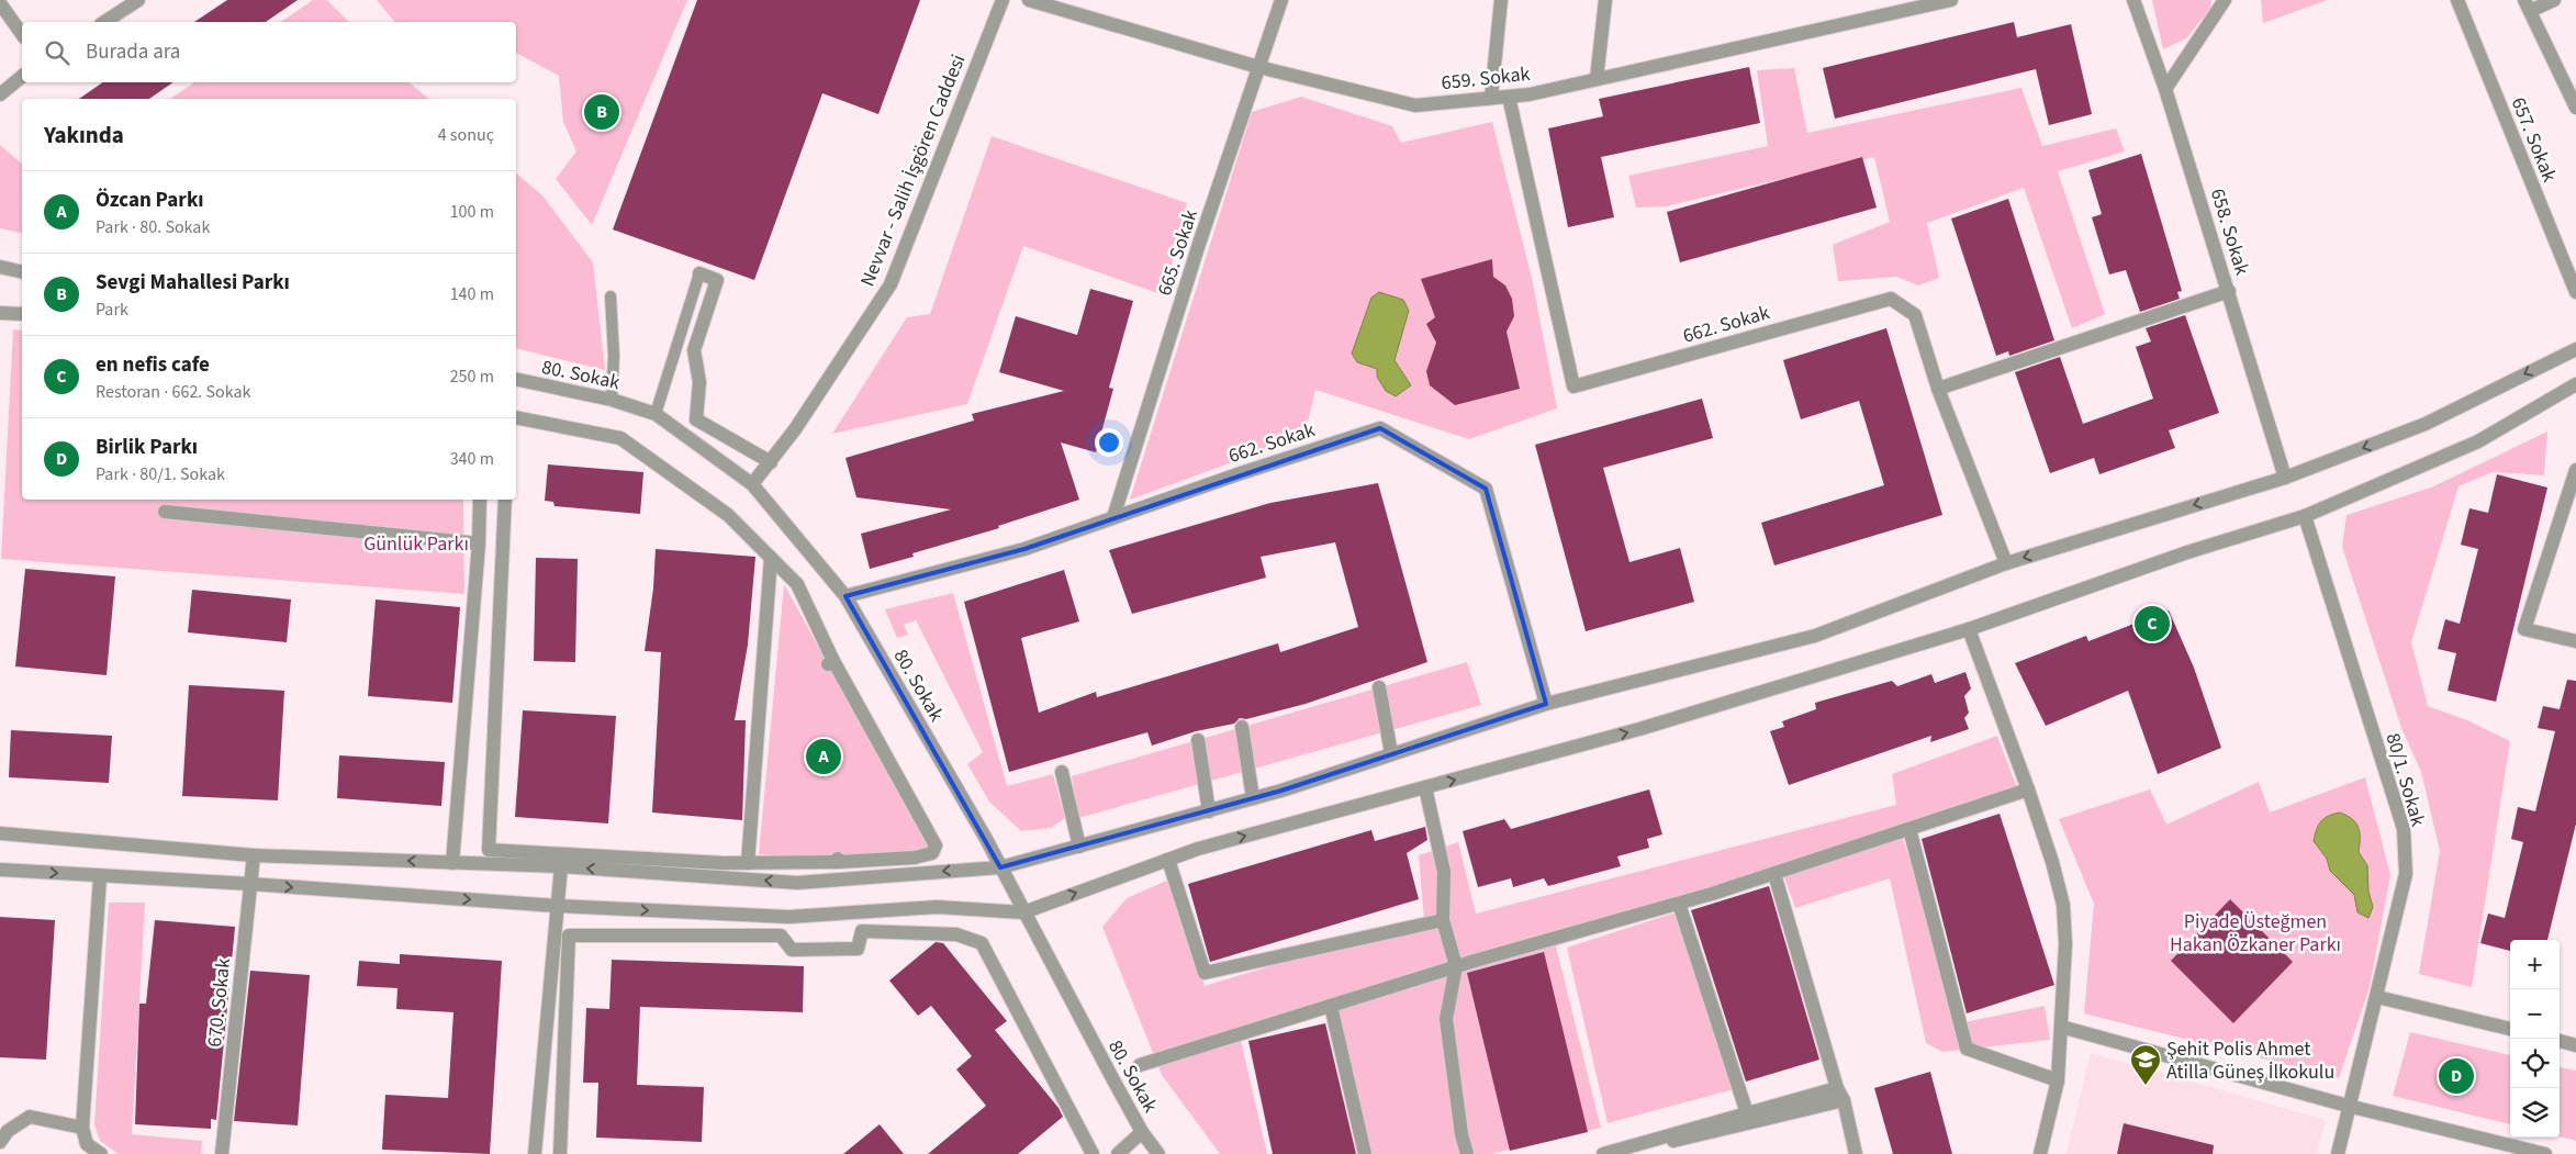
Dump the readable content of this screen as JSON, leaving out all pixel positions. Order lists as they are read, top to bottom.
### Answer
{
  "streets": {
    "street": [
      "659. Sokak",
      "657. Sokak",
      "Nevvar - Salih İşgören Caddesi",
      "658. Sokak",
      "665. Sokak",
      "662. Sokak",
      "80. Sokak",
      "80/1. Sokak",
      "670. Sokak"
    ]
  },
  "crossings": [
    ["659. Sokak", "665. Sokak"],
    ["659. Sokak", "662. Sokak"],
    ["Nevvar - Salih İşgören Caddesi", "80. Sokak"],
    ["665. Sokak", "662. Sokak"],
    ["662. Sokak", "80. Sokak"]
  ],
  "parks": ["Günlük Parkı", "Piyade Üsteğmen Hakan Özkaner Parkı"],
  "places": {
    "school or university": ["Şehit Polis Ahmet Atilla Güneş İlkokulu"]
  },
  "page": {
    "search": "Burada ara",
    "pins": [
      "B",
      "C",
      "A",
      "D"
    ],
    "heading": ["Yakında", "4 sonuç"],
    "list": [
      {
        "mark": "A",
        "name": "Özcan Parkı",
        "note": "Park · 80. Sokak",
        "value": "100 m"
      },
      {
        "mark": "B",
        "name": "Sevgi Mahallesi Parkı",
        "note": "Park",
        "value": "140 m"
      },
      {
        "mark": "C",
        "name": "en nefis cafe",
        "note": "Restoran · 662. Sokak",
        "value": "250 m"
      },
      {
        "mark": "D",
        "name": "Birlik Parkı",
        "note": "Park · 80/1. Sokak",
        "value": "340 m"
      }
    ],
    "map_buttons": ["+", "−"]
  }
}
